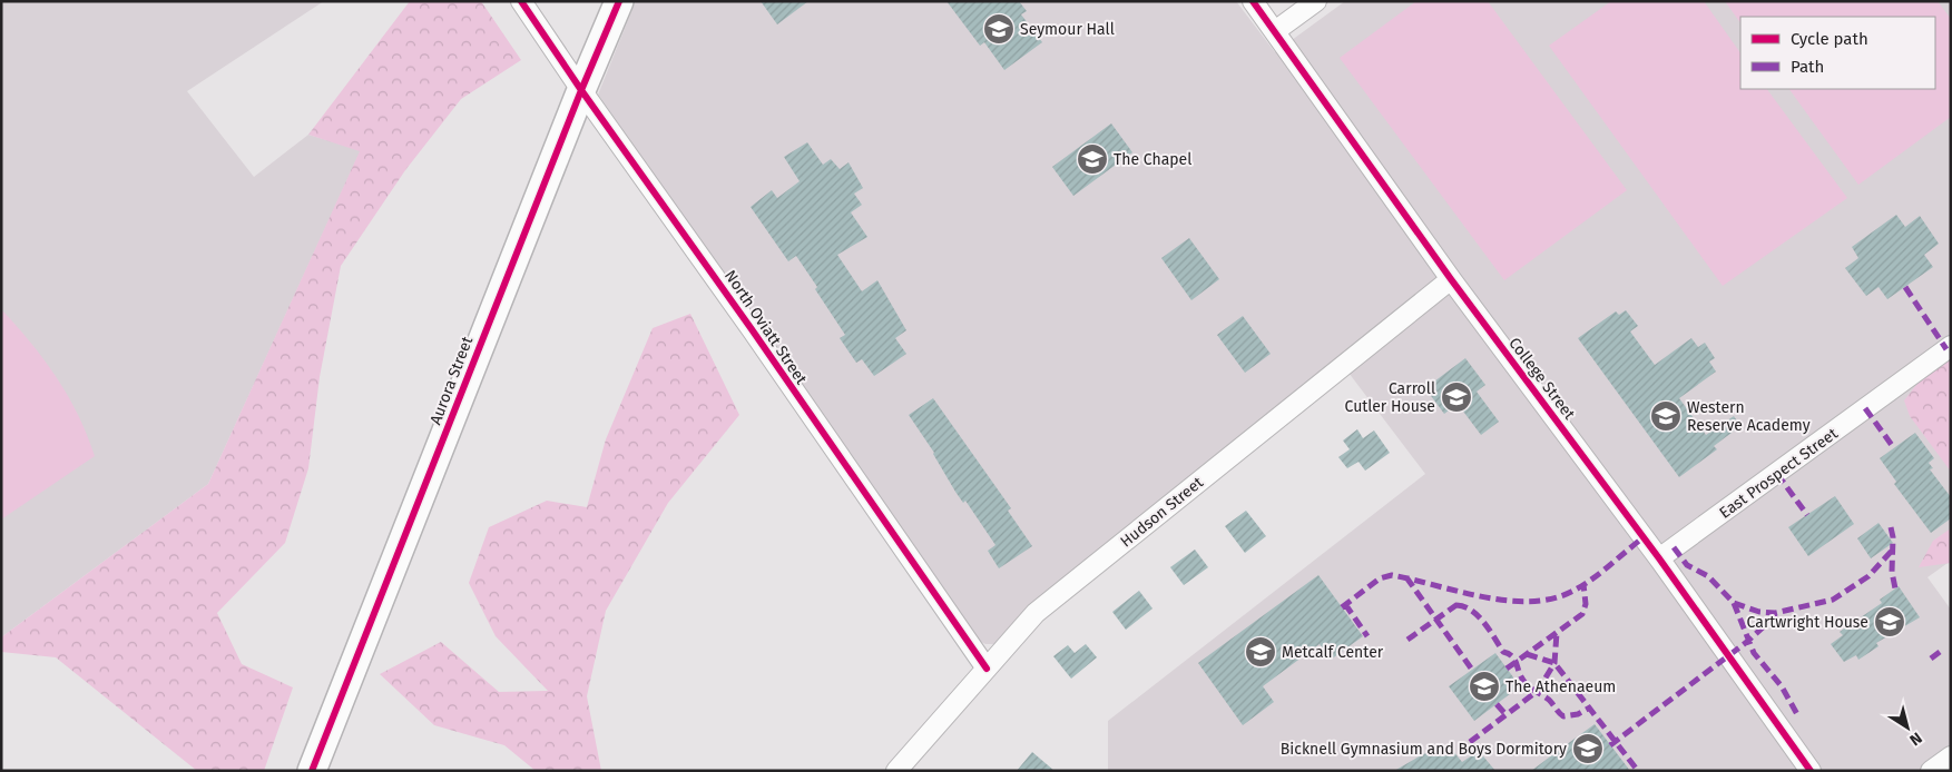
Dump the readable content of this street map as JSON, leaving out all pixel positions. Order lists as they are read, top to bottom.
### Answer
{
  "streets": {
    "street": [
      "North Oviatt Street",
      "College Street",
      "Aurora Street",
      "East Prospect Street",
      "Hudson Street"
    ]
  },
  "crossings": [
    ["North Oviatt Street", "Aurora Street"],
    ["North Oviatt Street", "Hudson Street"],
    ["College Street", "East Prospect Street"],
    ["College Street", "Hudson Street"]
  ],
  "places": {
    "school or university": [
      "Seymour Hall",
      "The Chapel",
      "Carroll Cutler House",
      "Western Reserve Academy",
      "Cartwright House",
      "Metcalf Center",
      "The Athenaeum",
      "Bicknell Gymnasium and Boys Dormitory"
    ]
  },
  "legend": ["Cycle path", "Path"],
  "north": "bottom right"
}
